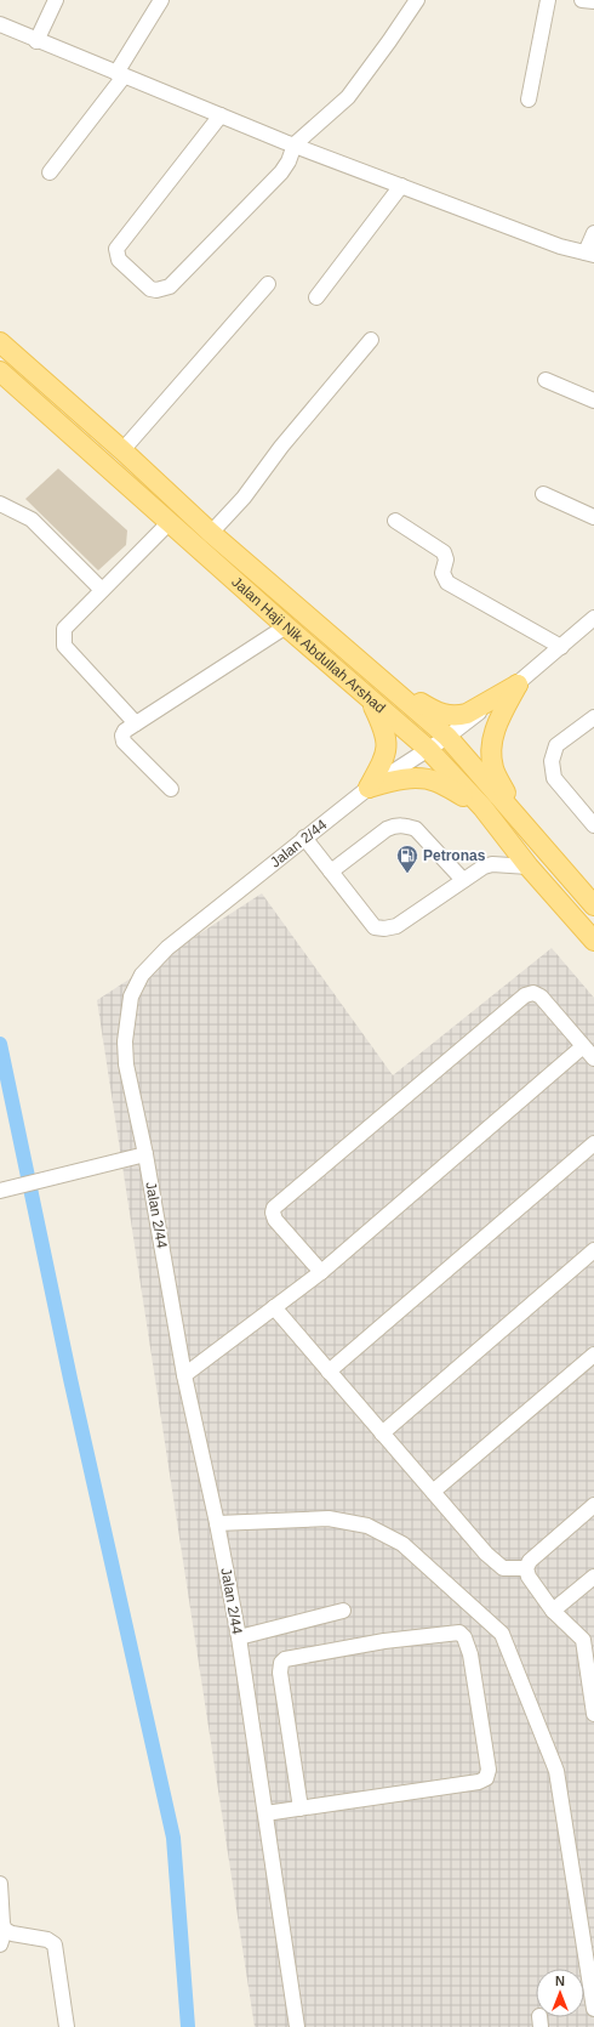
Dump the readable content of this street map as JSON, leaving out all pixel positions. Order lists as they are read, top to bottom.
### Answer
{
  "streets": {
    "main road": ["Jalan Haji Nik Abdullah Arshad"],
    "street": ["Jalan 2/44"]
  },
  "crossings": [
    ["Jalan Haji Nik Abdullah Arshad", "Jalan 2/44"]
  ],
  "places": {
    "fuel station": ["Petronas"]
  },
  "north": "top"
}
